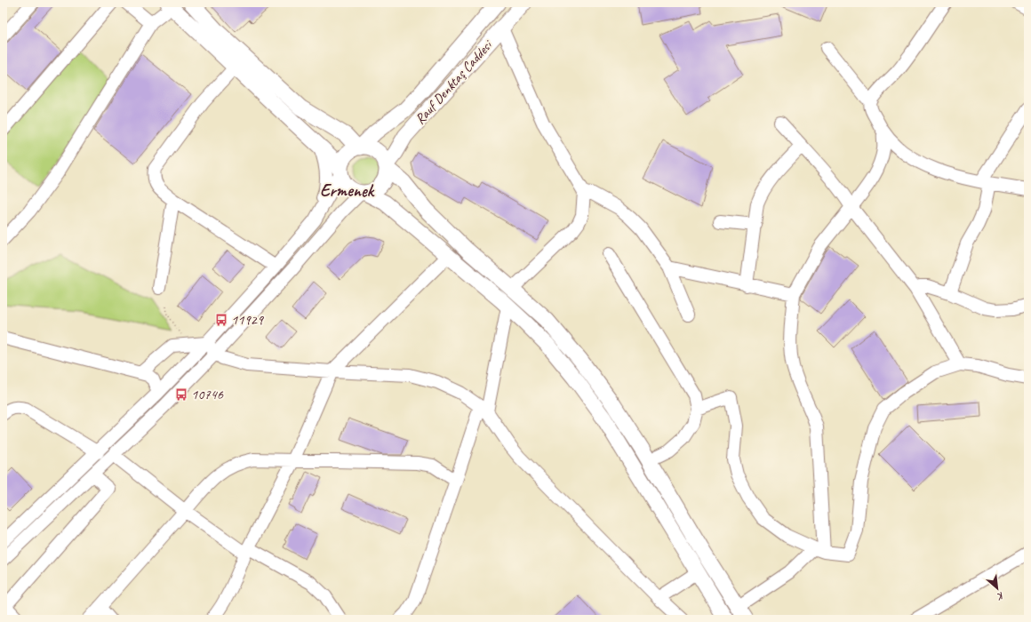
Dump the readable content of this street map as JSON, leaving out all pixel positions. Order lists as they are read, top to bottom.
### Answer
{
  "streets": {
    "main road": ["Rauf Denktaş Caddesi"]
  },
  "districts": ["Ermenek"],
  "places": {
    "bus stop": ["11929", "10746"]
  },
  "north": "bottom right"
}
